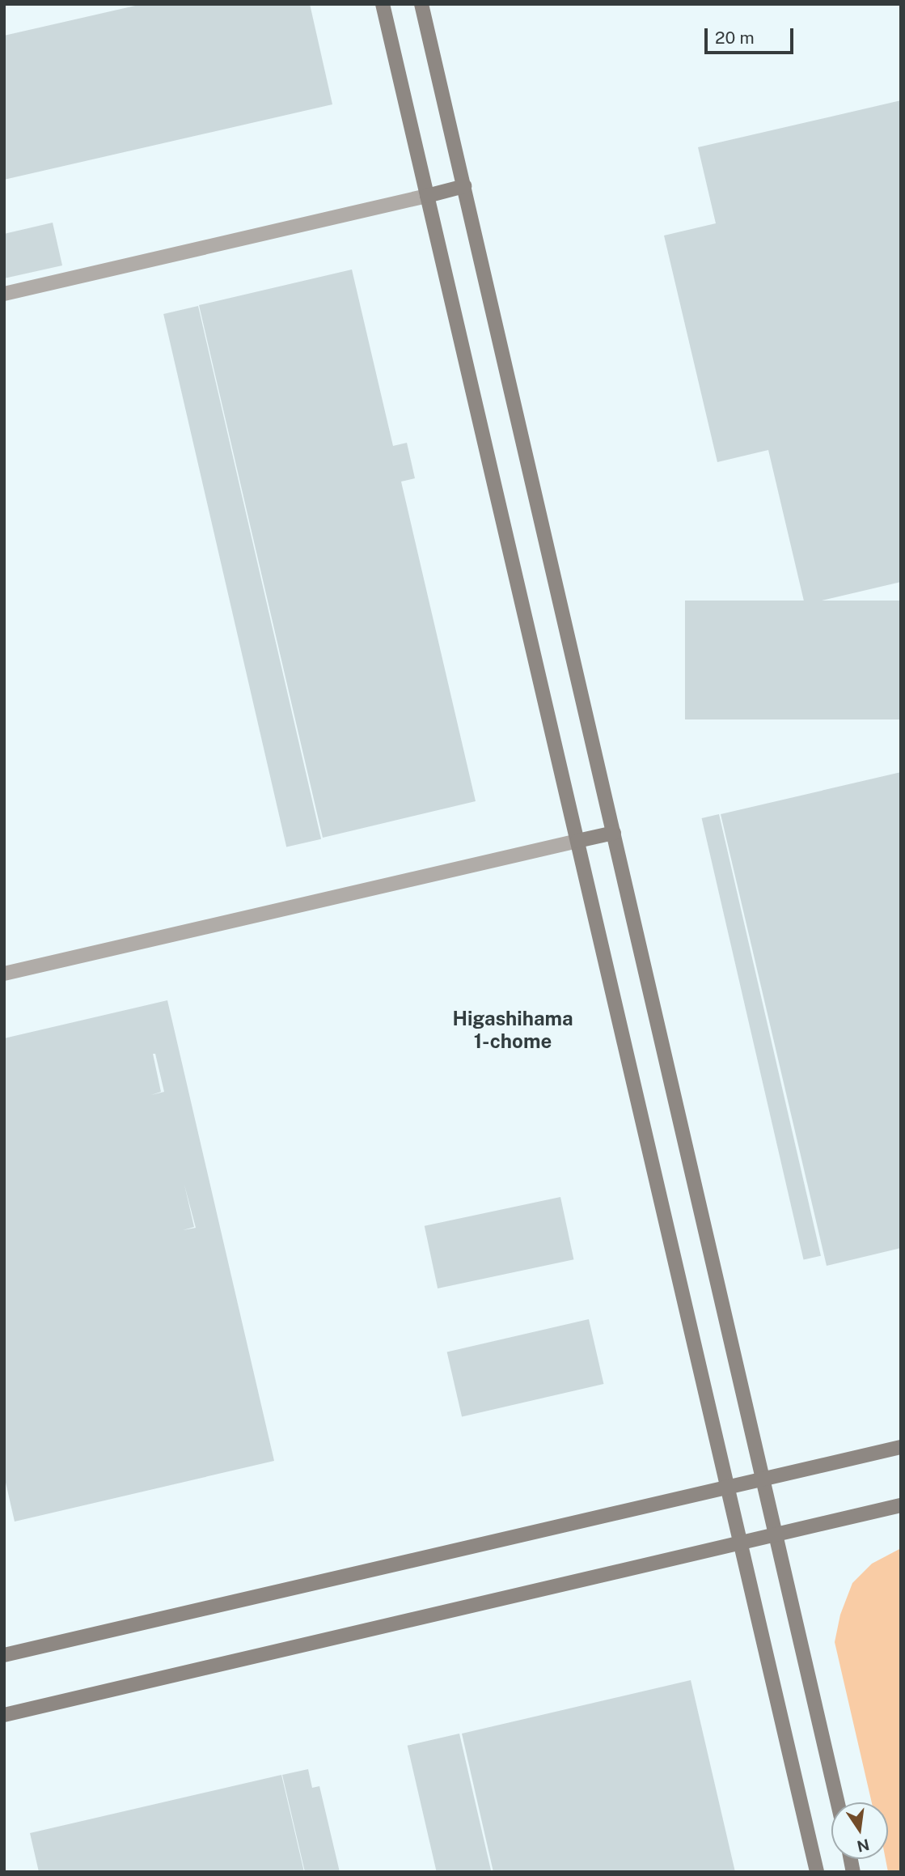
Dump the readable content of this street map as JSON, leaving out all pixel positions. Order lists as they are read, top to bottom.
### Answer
{
  "districts": ["Higashihama 1-chome"],
  "scale_bar": "20 m",
  "north": "bottom"
}
